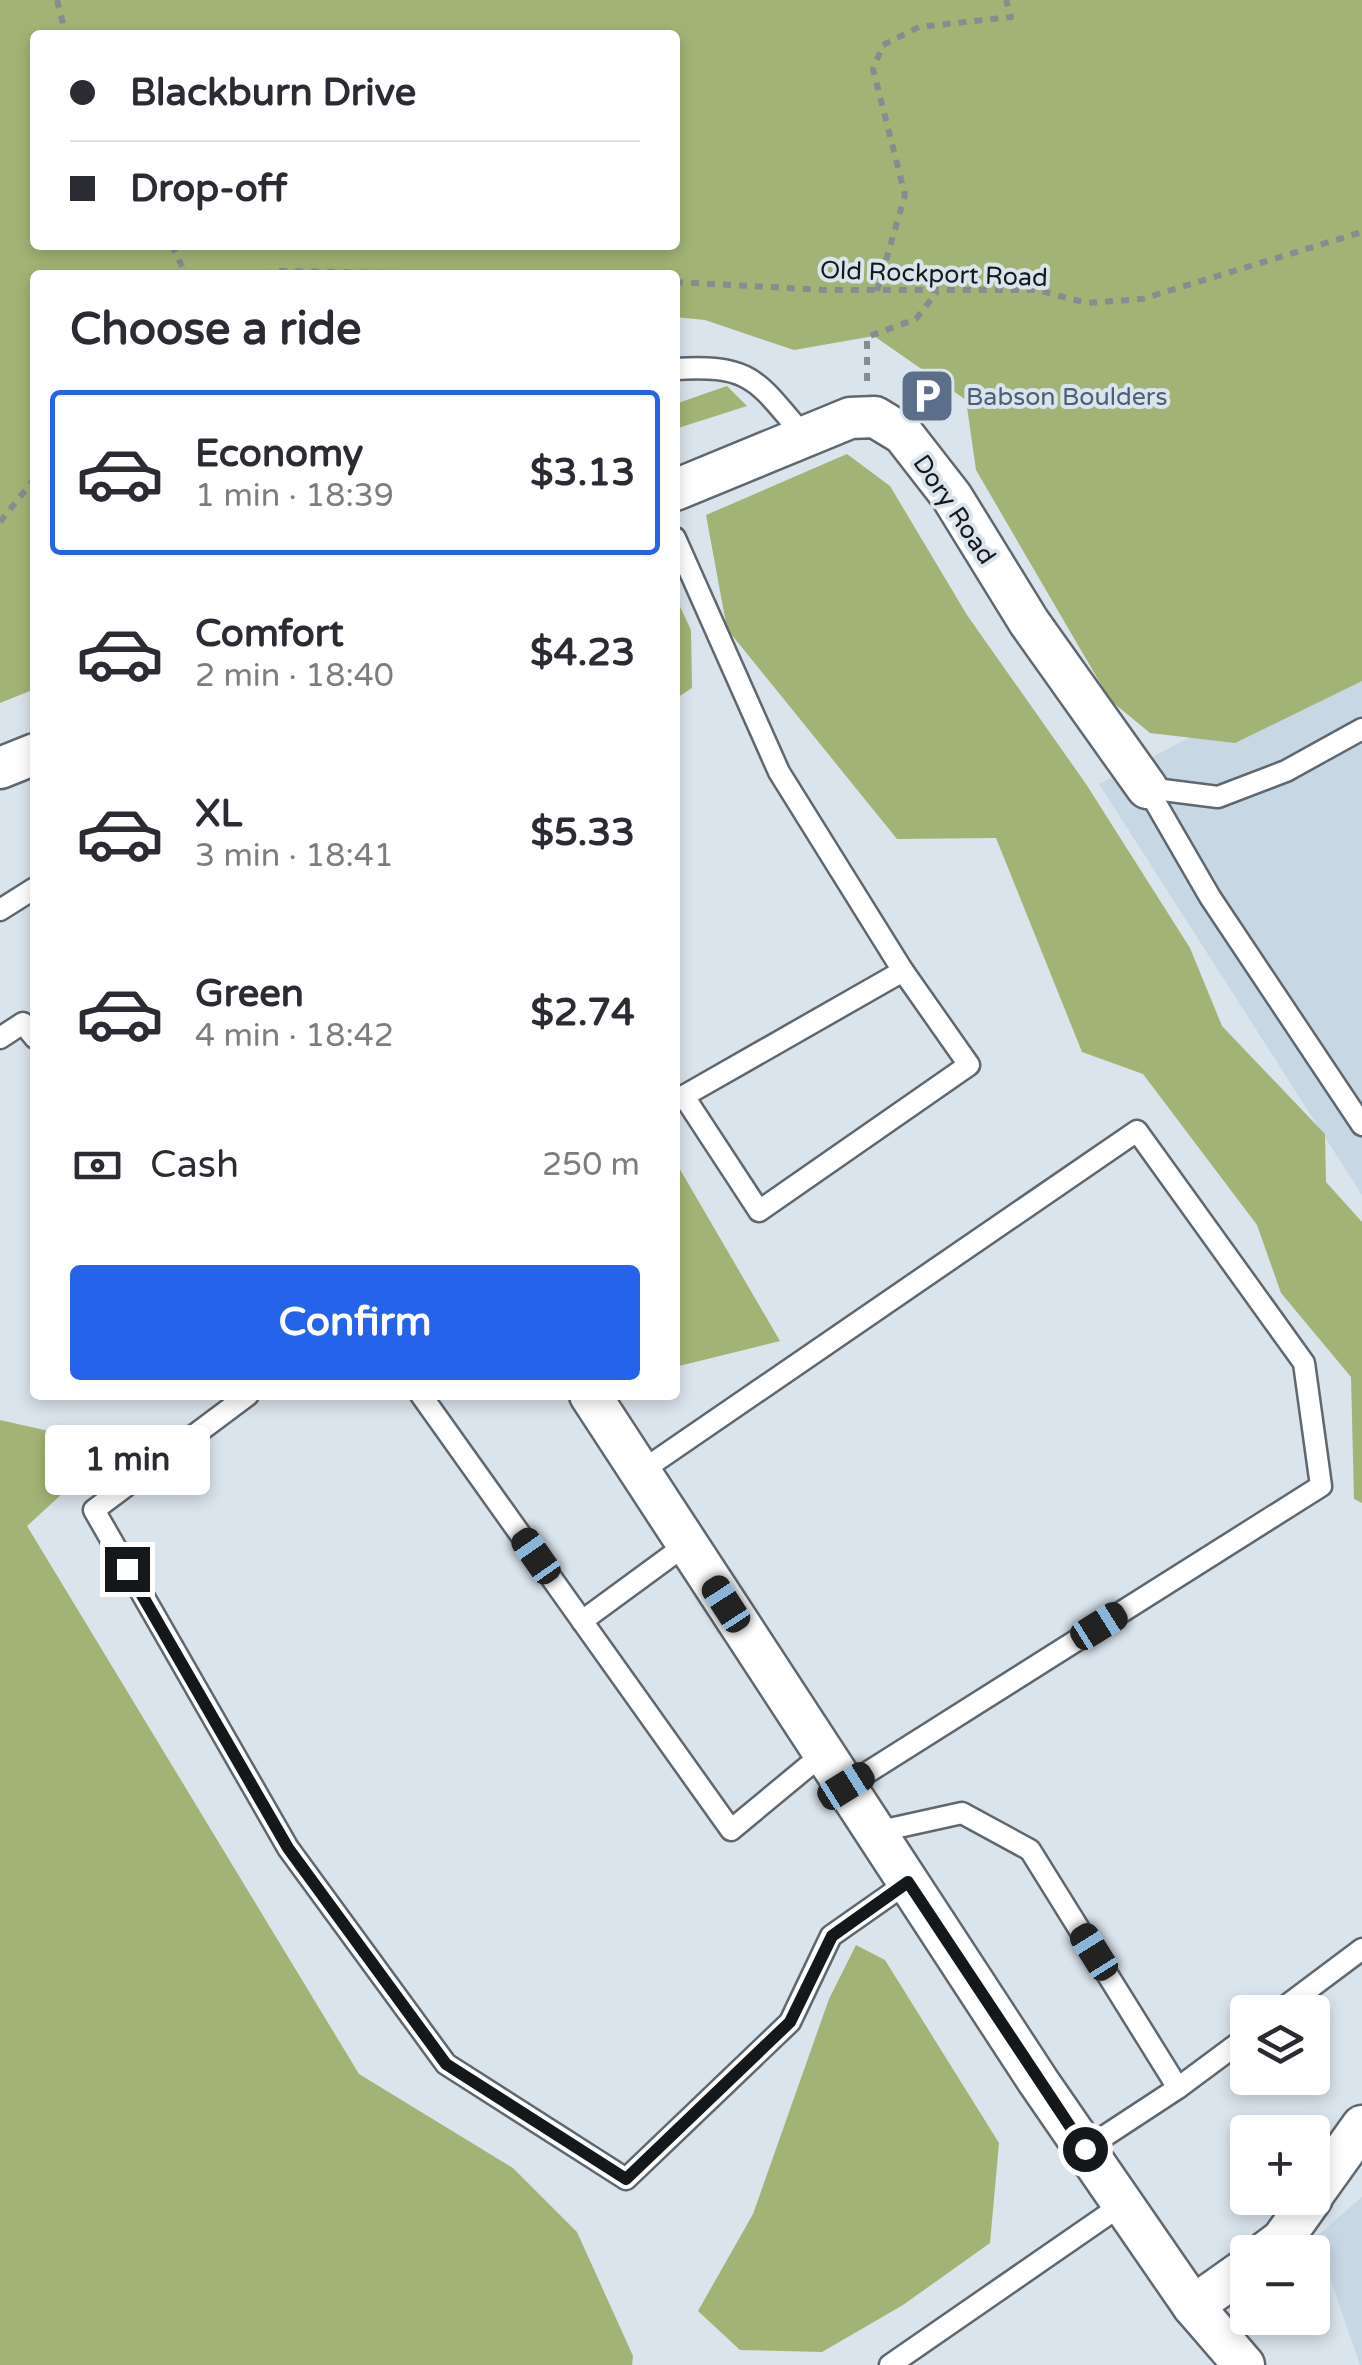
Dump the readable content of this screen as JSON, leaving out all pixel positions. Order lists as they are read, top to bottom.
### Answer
{
  "streets": {
    "street": ["Dory Road"],
    "path": ["Old Rockport Road"]
  },
  "places": {
    "parking": ["Babson Boulders"]
  },
  "page": {
    "banner": ["Blackburn Drive", "Drop-off"],
    "heading": "Choose a ride",
    "list": [
      {
        "name": "Economy",
        "note": "1 min · 18:39",
        "value": "$3.13"
      },
      {
        "name": "Comfort",
        "note": "2 min · 18:40",
        "value": "$4.23"
      },
      {
        "name": "XL",
        "note": "3 min · 18:41",
        "value": "$5.33"
      },
      {
        "name": "Green",
        "note": "4 min · 18:42",
        "value": "$2.74"
      }
    ],
    "pay": ["Cash", "250 m"],
    "buttons": "Confirm",
    "bubble": "1 min",
    "map_buttons": ["+", "−"]
  }
}
